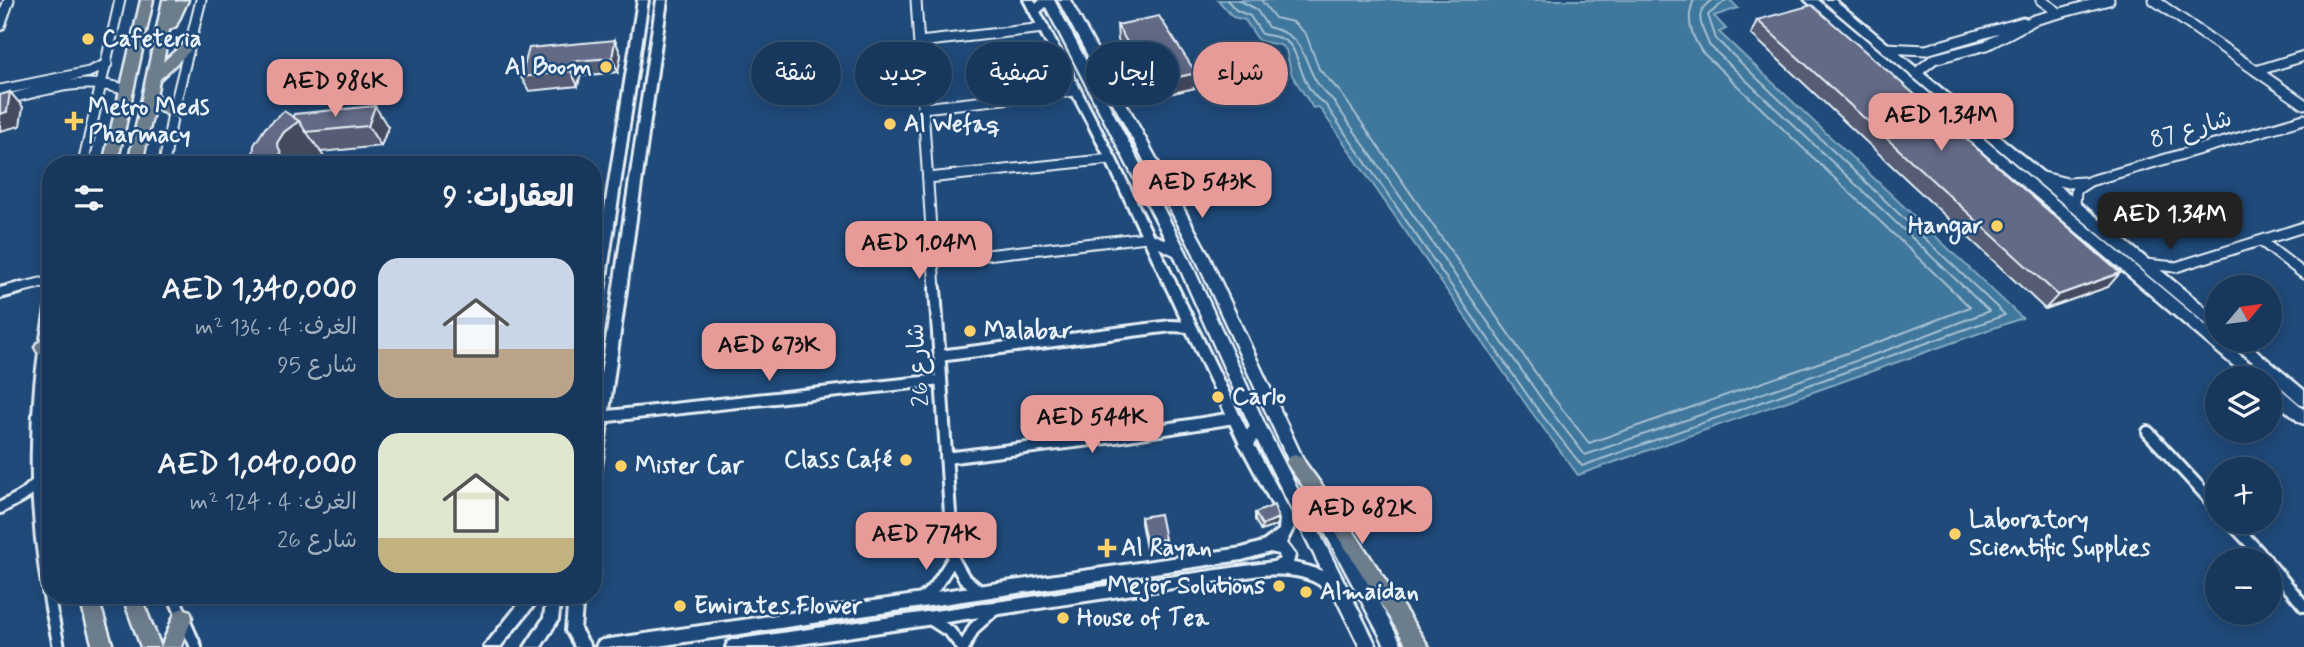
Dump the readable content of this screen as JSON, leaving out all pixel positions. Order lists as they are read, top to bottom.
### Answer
{
  "streets": {
    "street": ["شارع 87", "شارع 26"]
  },
  "places": {
    "other": [
      "Cafeteria",
      "Al Boom",
      "Al Wefaq",
      "Hangar",
      "Malabar",
      "Carlo",
      "Class Café",
      "Mister Car",
      "Laboratory Scientific Supplies",
      "Mejor Solutions",
      "Almaidan",
      "Emirates Flower",
      "House of Tea"
    ],
    "health": ["Metro Meds Pharmacy", "Al Rayan"]
  },
  "north": "top right",
  "page": {
    "chip": [
      "شراء",
      "إيجار",
      "تصفية",
      "جديد",
      "شقة"
    ],
    "price": [
      "AED 986K",
      "AED 1.34M",
      "AED 543K",
      "AED 1.34M",
      "AED 1.04M",
      "AED 673K",
      "AED 544K",
      "AED 682K",
      "AED 774K"
    ],
    "heading": "العقارات: 9",
    "list": [
      {
        "name": "AED 1,340,000",
        "note": "الغرف: 4 · 136 m² · شارع 95"
      },
      {
        "name": "AED 1,040,000",
        "note": "الغرف: 4 · 124 m² · شارع 26"
      }
    ],
    "map_buttons": ["+", "−"]
  }
}
